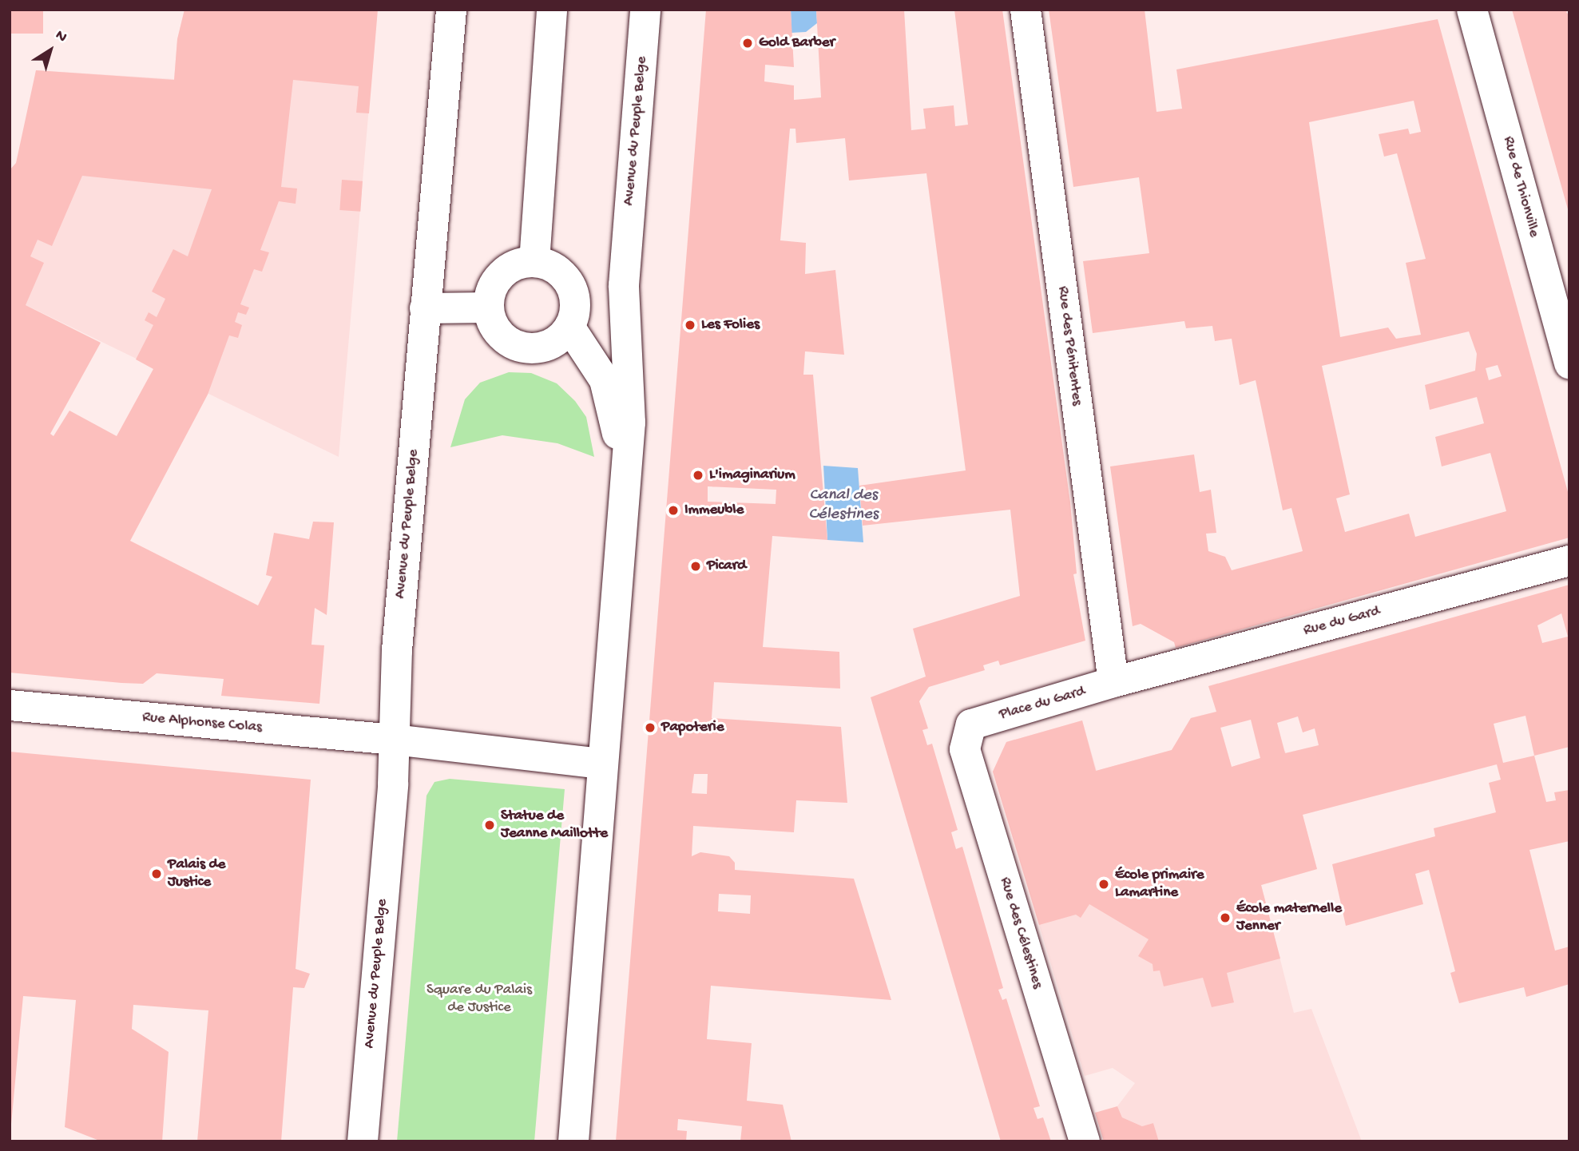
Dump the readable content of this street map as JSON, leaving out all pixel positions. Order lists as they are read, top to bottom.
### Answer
{
  "streets": {
    "street": [
      "Avenue du Peuple Belge",
      "Rue de Thionville",
      "Rue des Pénitentes",
      "Rue du Gard",
      "Place du Gard",
      "Rue Alphonse Colas",
      "Rue des Célestines"
    ]
  },
  "crossings": [
    ["Avenue du Peuple Belge", "Rue Alphonse Colas"],
    ["Rue des Pénitentes", "Rue du Gard"],
    ["Rue des Pénitentes", "Place du Gard"],
    ["Rue du Gard", "Place du Gard"],
    ["Place du Gard", "Rue des Célestines"]
  ],
  "water": ["Canal des Célestines"],
  "parks": ["Square du Palais de Justice"],
  "places": [
    "Gold Barber",
    "Les Folies",
    "L'imaginarium",
    "Immeuble",
    "Picard",
    "Papoterie",
    "Statue de Jeanne Maillotte",
    "Palais de Justice",
    "École primaire Lamartine",
    "École maternelle Jenner"
  ],
  "north": "top right"
}
